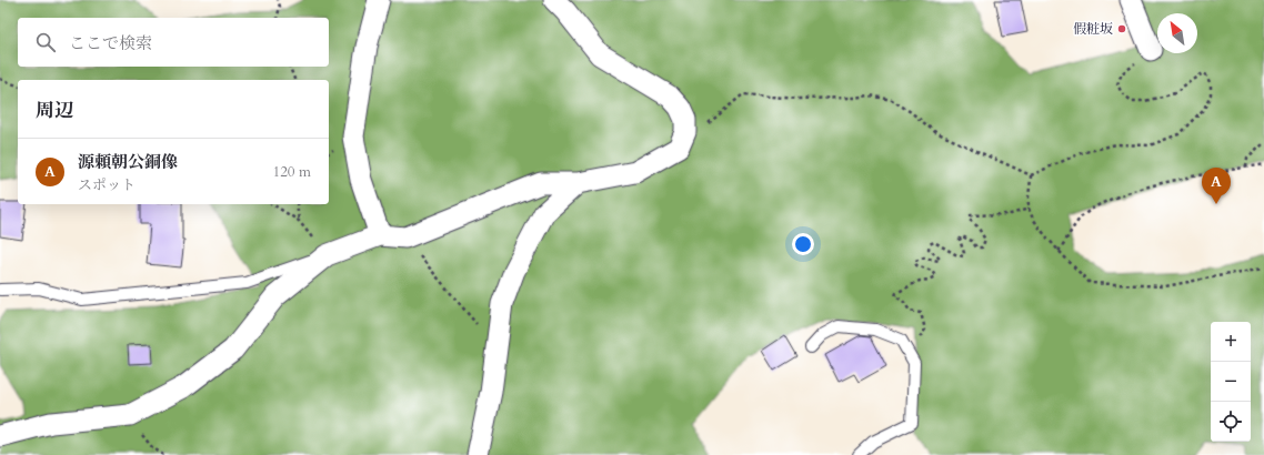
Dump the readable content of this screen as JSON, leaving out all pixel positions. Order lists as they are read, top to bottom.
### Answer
{
  "places": ["假粧坂"],
  "north": "top left",
  "page": {
    "search": "ここで検索",
    "heading": "周辺",
    "list": [
      {
        "mark": "A",
        "name": "源頼朝公銅像",
        "note": "スポット",
        "value": "120 m"
      }
    ],
    "pins": "A",
    "map_buttons": ["+", "−"]
  }
}
